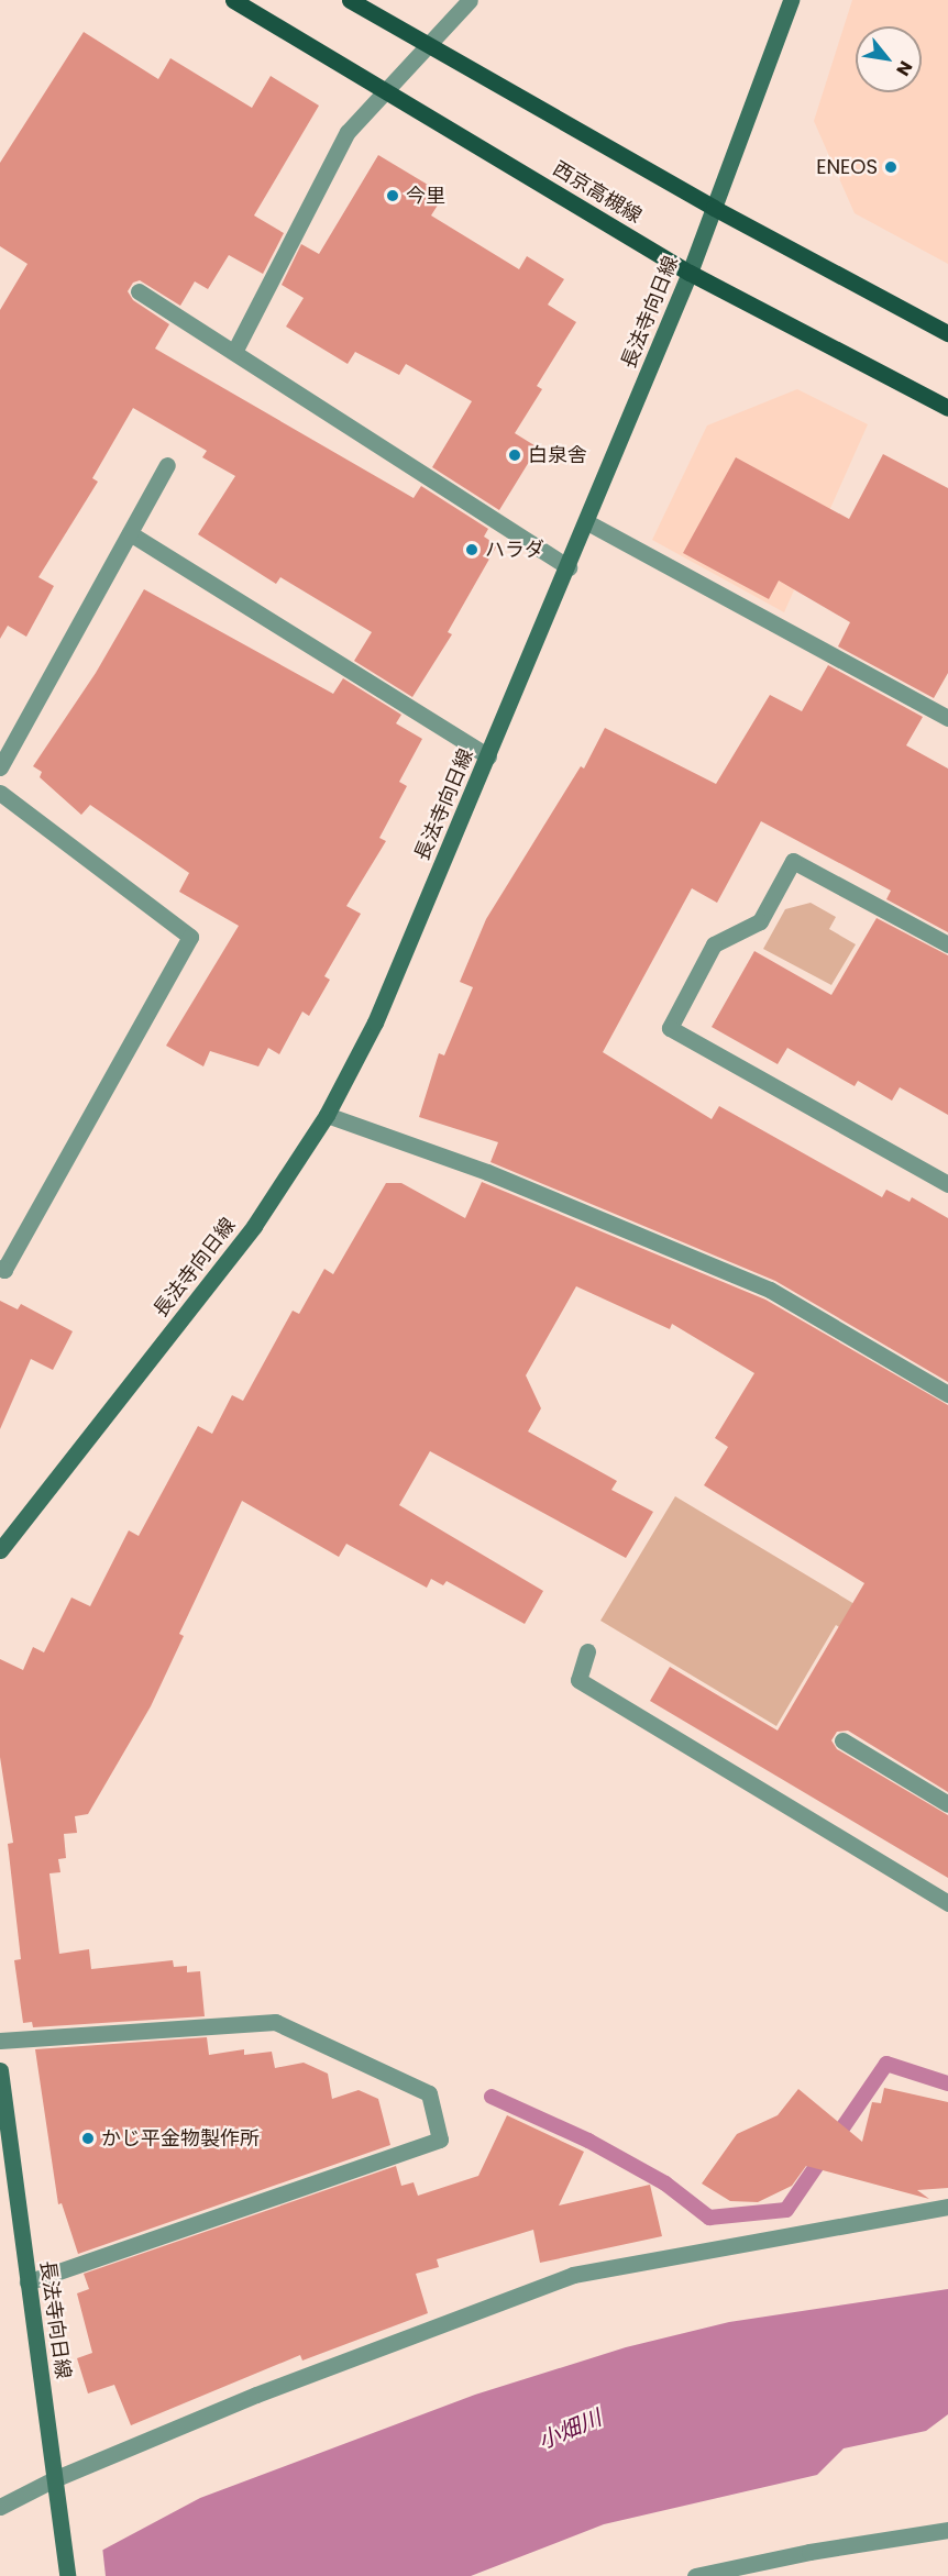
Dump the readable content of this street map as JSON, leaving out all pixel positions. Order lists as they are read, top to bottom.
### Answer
{
  "streets": {
    "main road": ["西京高槻線", "長法寺向日線"]
  },
  "crossings": [
    ["西京高槻線", "長法寺向日線"]
  ],
  "water": ["小畑川"],
  "places": [
    "ENEOS",
    "今里",
    "白泉舎",
    "ハラダ",
    "かじ平金物製作所"
  ],
  "north": "bottom right"
}
